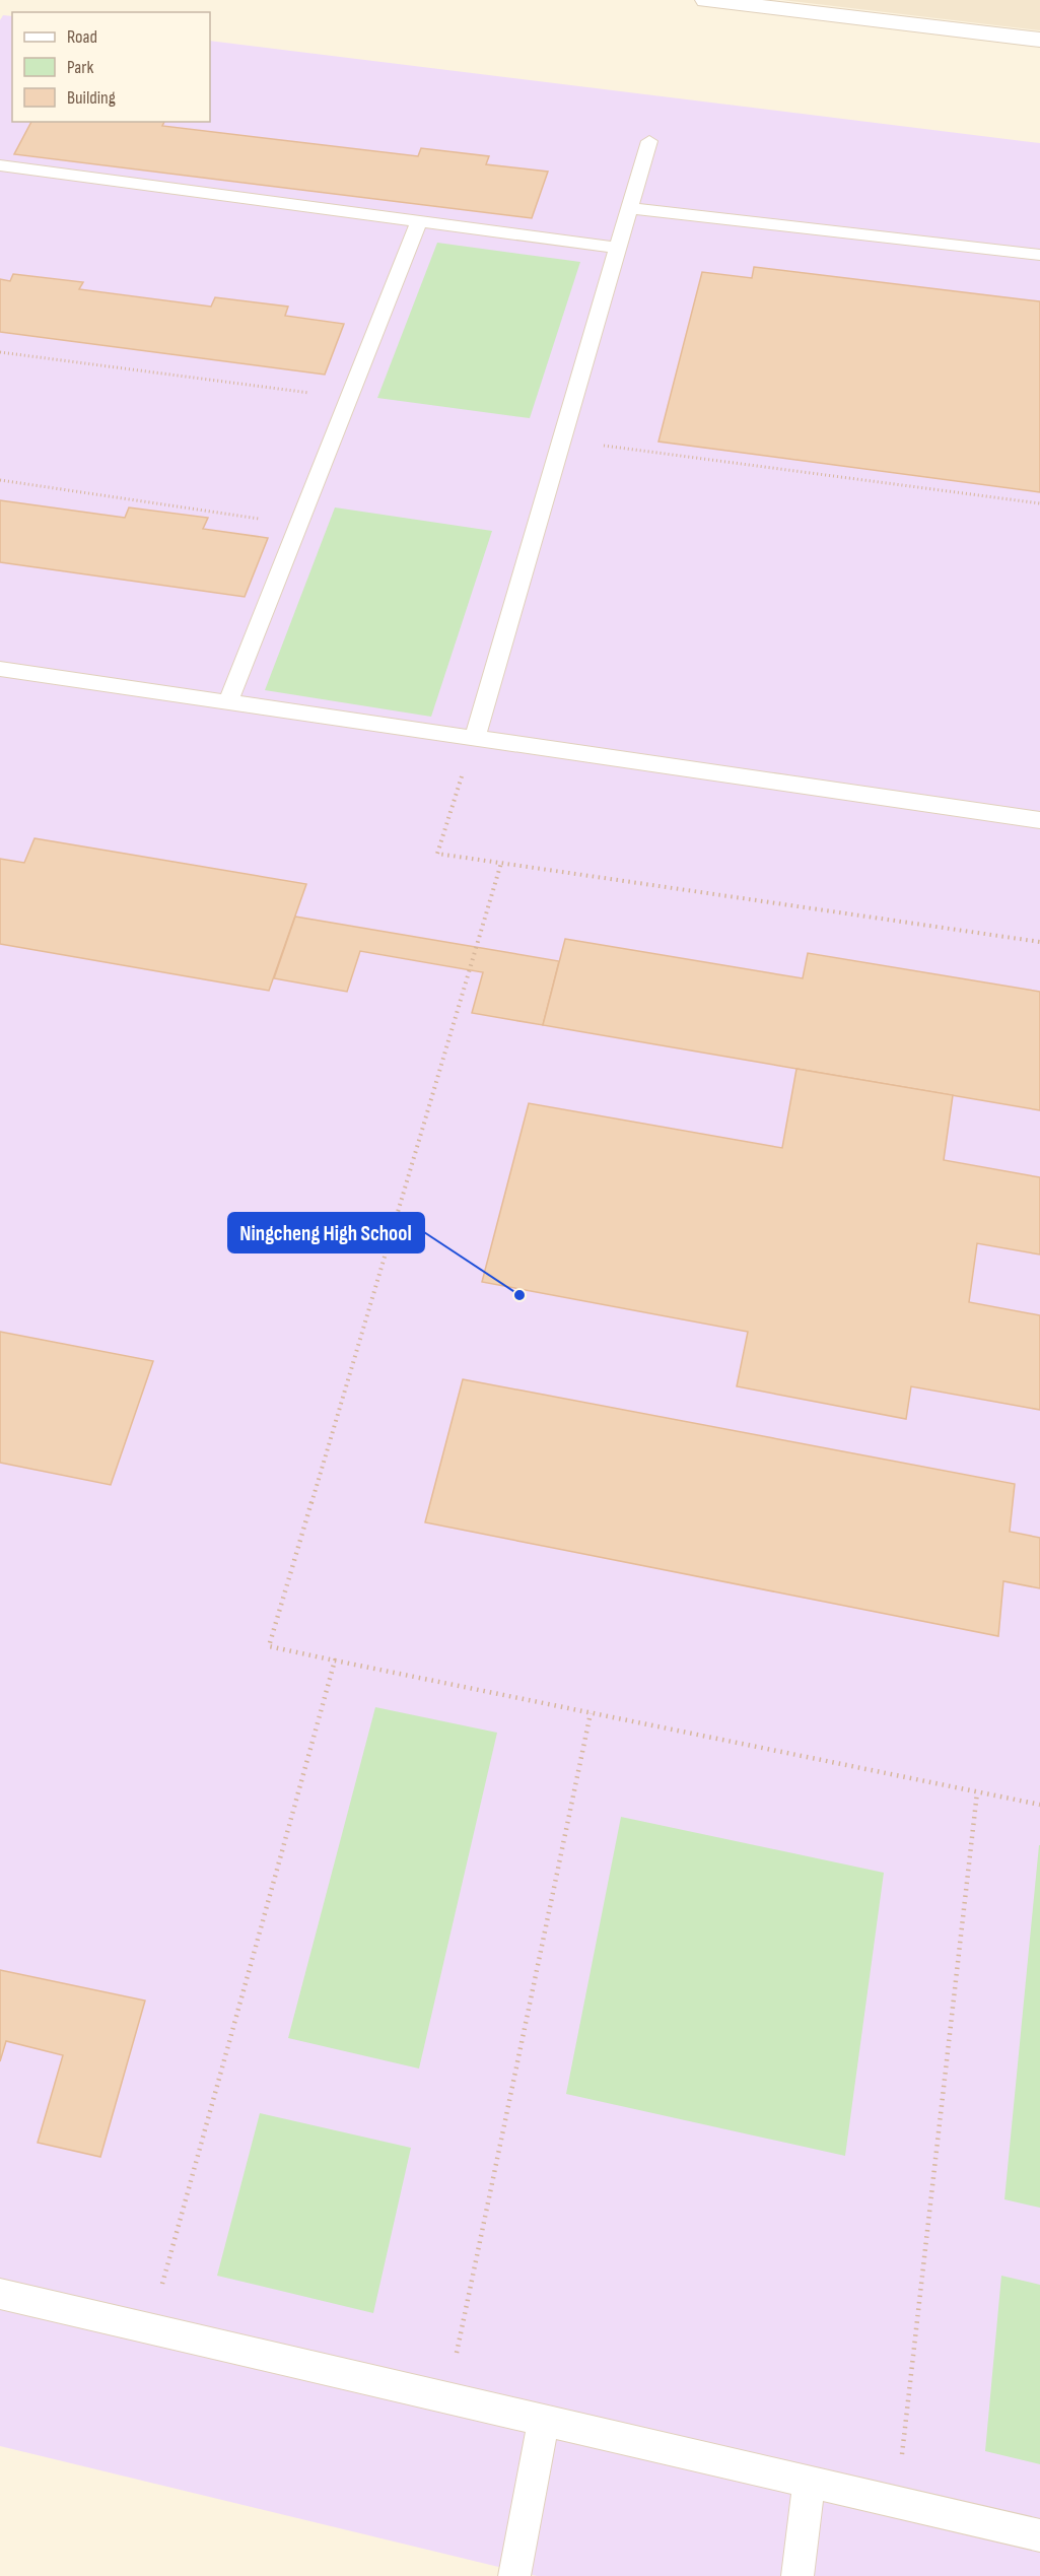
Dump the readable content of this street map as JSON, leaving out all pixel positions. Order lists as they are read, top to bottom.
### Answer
{
  "places": ["Ningcheng High School"],
  "legend": ["Road", "Park", "Building"]
}
